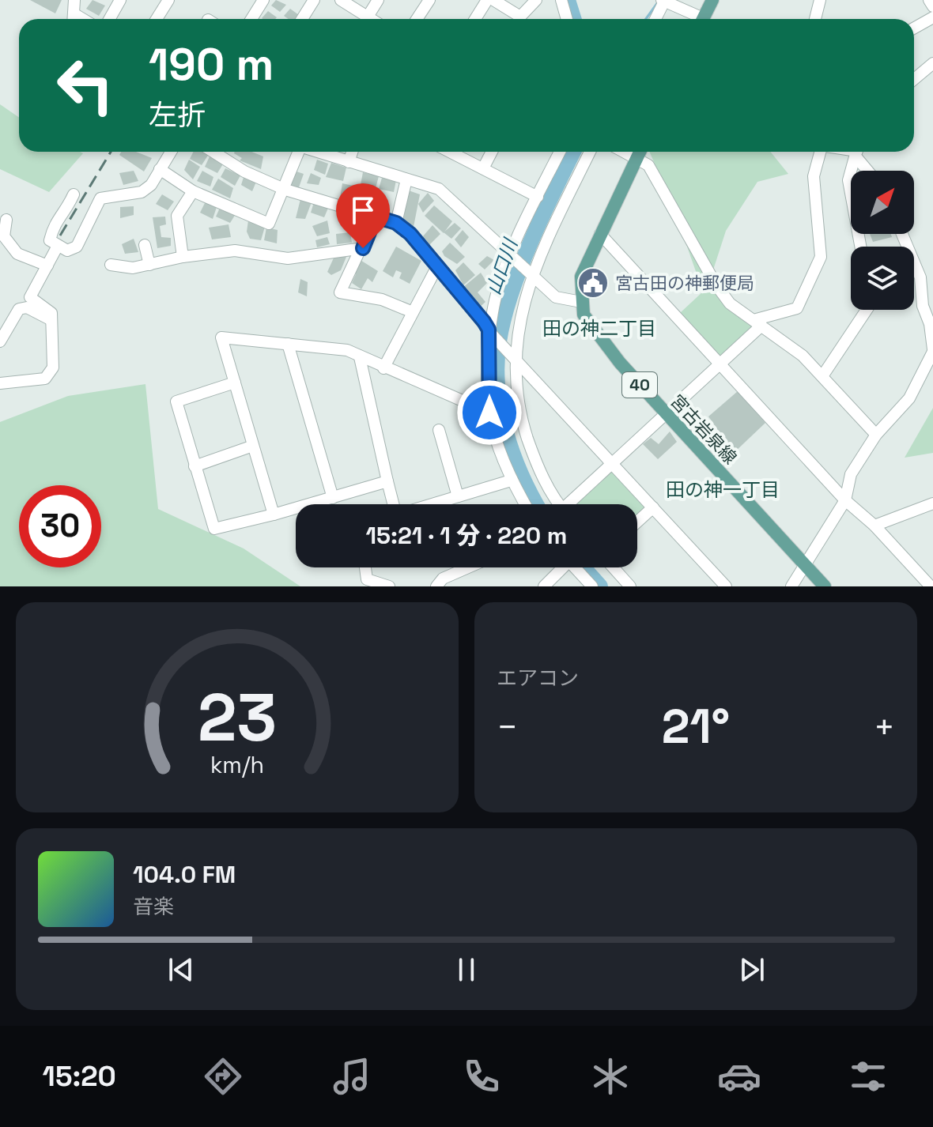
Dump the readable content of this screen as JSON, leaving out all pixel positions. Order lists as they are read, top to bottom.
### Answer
{
  "streets": {
    "main road": ["40", "宮古岩泉線"]
  },
  "districts": ["田の神二丁目", "田の神一丁目"],
  "water": ["山口川"],
  "places": {
    "public building": ["宮古田の神郵便局"]
  },
  "north": "top right",
  "page": {
    "turn": ["190 m", "左折"],
    "limit": "30",
    "trip": "15:21 · 1 分 · 220 m",
    "tile": "エアコン",
    "heat": ["−", "21°", "+"],
    "song": ["104.0 FM", "音楽"],
    "tabs": "15:20",
    "gauge": ["23", "km/h"]
  }
}
